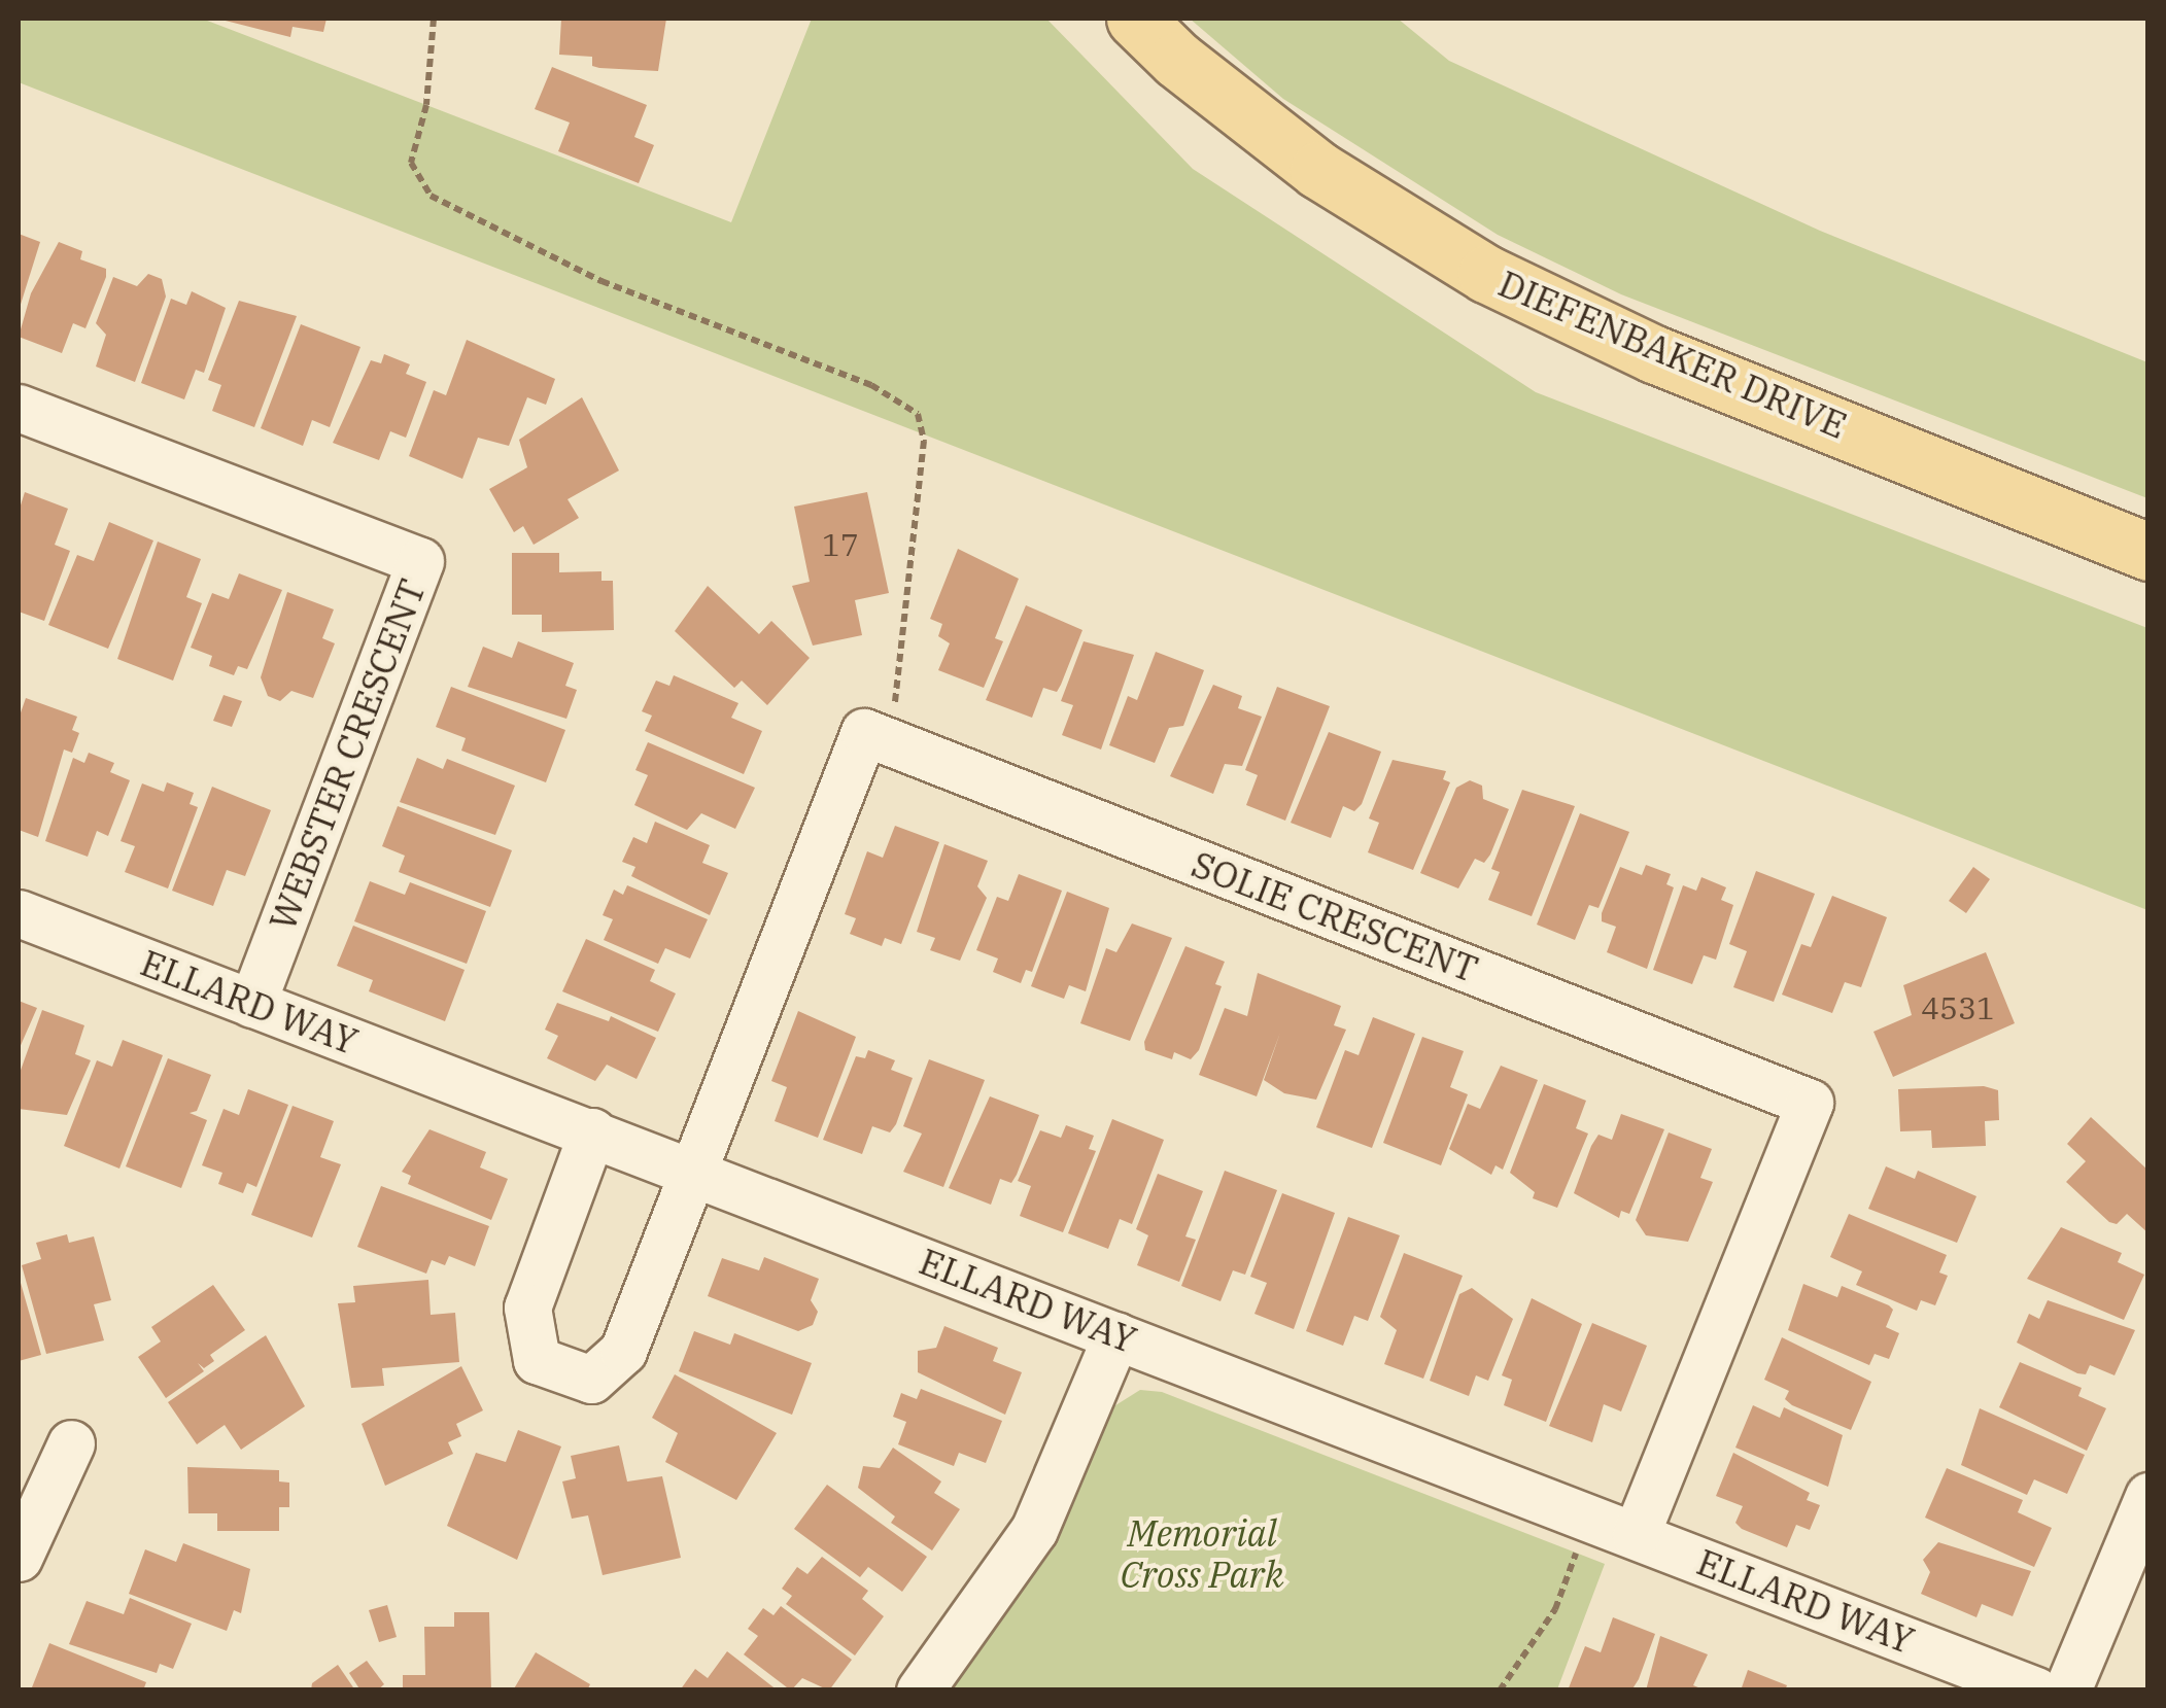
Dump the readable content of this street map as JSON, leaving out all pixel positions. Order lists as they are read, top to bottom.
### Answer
{
  "streets": {
    "main road": ["DIEFENBAKER DRIVE"],
    "street": ["WEBSTER CRESCENT", "SOLIE CRESCENT", "ELLARD WAY"]
  },
  "crossings": [
    ["WEBSTER CRESCENT", "ELLARD WAY"],
    ["SOLIE CRESCENT", "ELLARD WAY"]
  ],
  "parks": ["Memorial Cross Park"],
  "house_numbers": ["17", "4531"]
}
